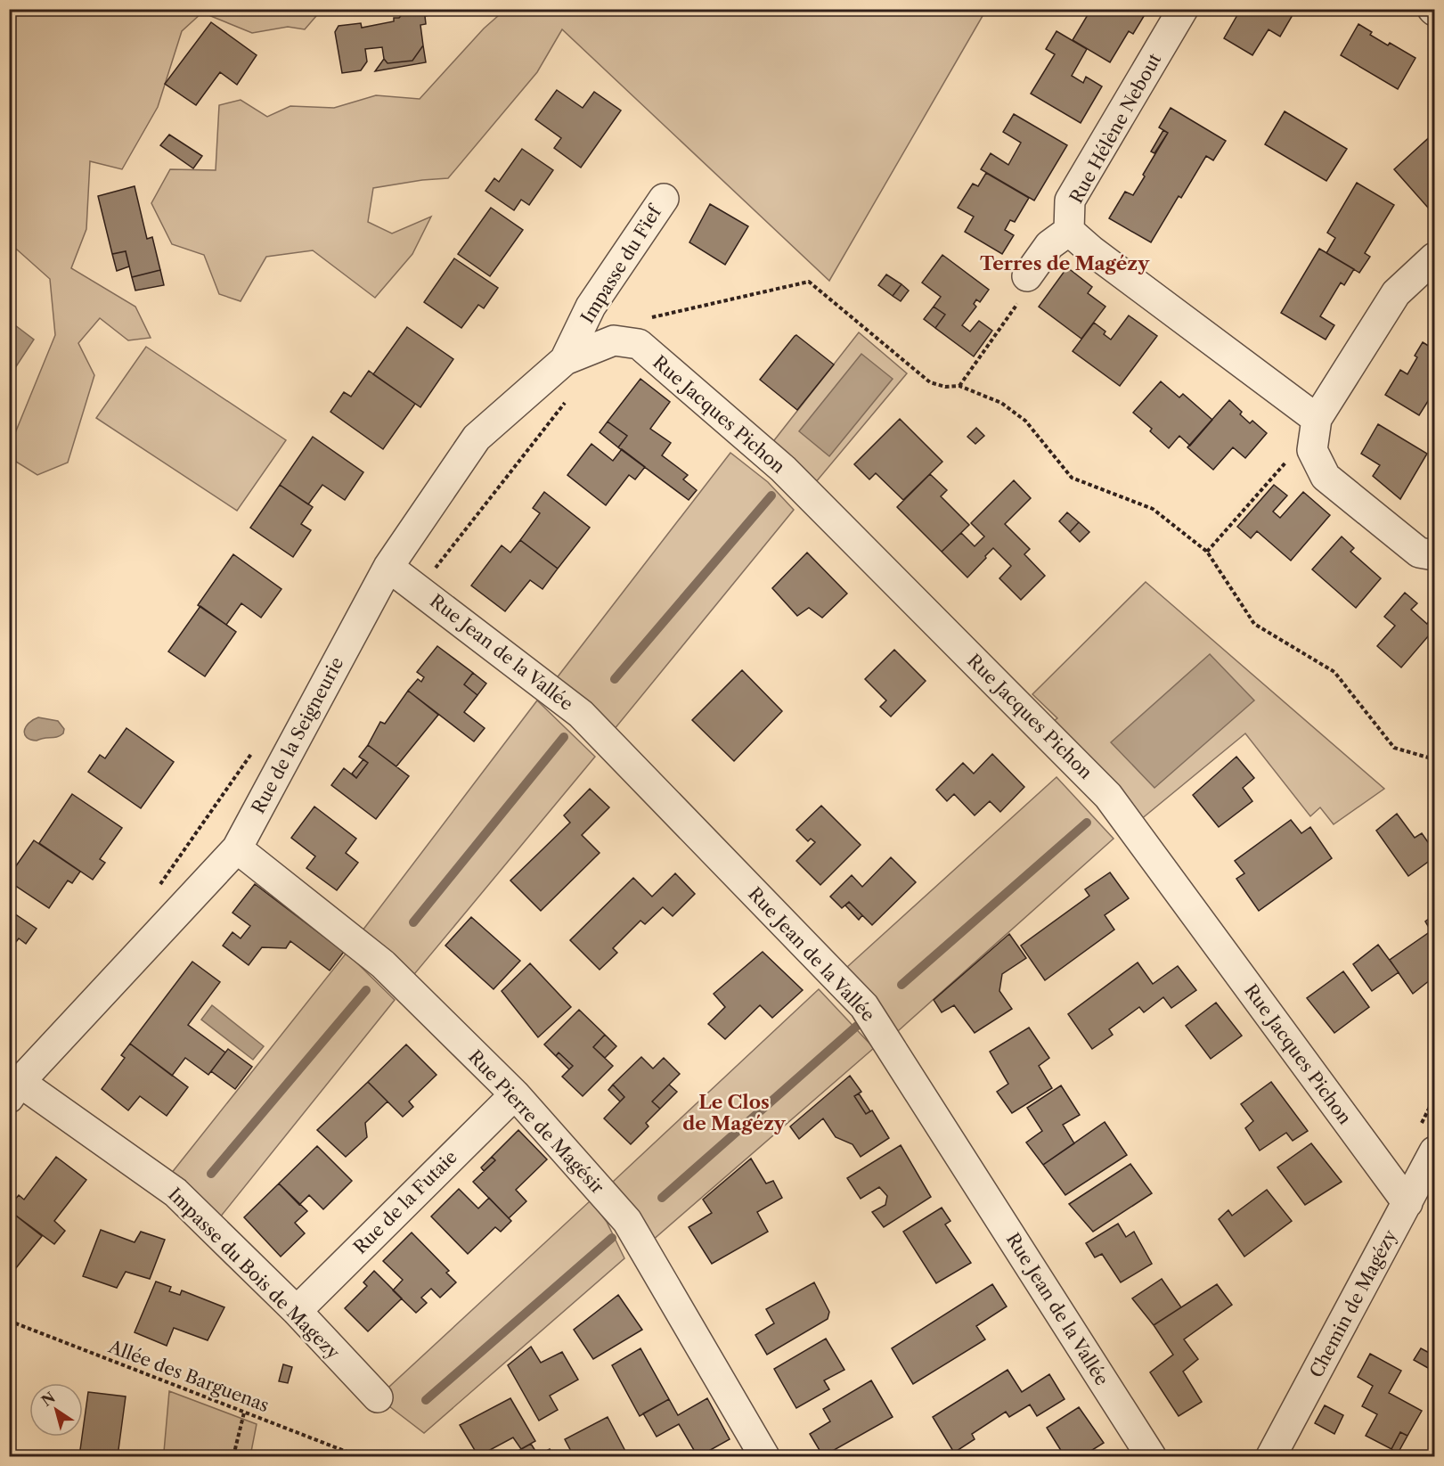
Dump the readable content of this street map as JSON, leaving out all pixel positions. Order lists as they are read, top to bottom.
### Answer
{
  "streets": {
    "street": [
      "Rue Hélène Nebout",
      "Impasse du Fief",
      "Rue Jacques Pichon",
      "Rue Jean de la Vallée",
      "Rue de la Seigneurie",
      "Rue Pierre de Magésir",
      "Rue de la Futaie",
      "Impasse du Bois de Magezy",
      "Chemin de Magézy"
    ],
    "path": ["Allée des Barguenas"]
  },
  "crossings": [
    ["Impasse du Fief", "Rue de la Seigneurie"],
    ["Rue Jacques Pichon", "Chemin de Magézy"],
    ["Rue Jean de la Vallée", "Rue de la Seigneurie"],
    ["Rue de la Seigneurie", "Rue Pierre de Magésir"],
    ["Rue de la Seigneurie", "Impasse du Bois de Magezy"],
    ["Rue Pierre de Magésir", "Rue de la Futaie"],
    ["Rue de la Futaie", "Impasse du Bois de Magezy"]
  ],
  "districts": ["Terres de Magézy", "Le Clos de Magézy"],
  "north": "top left"
}
